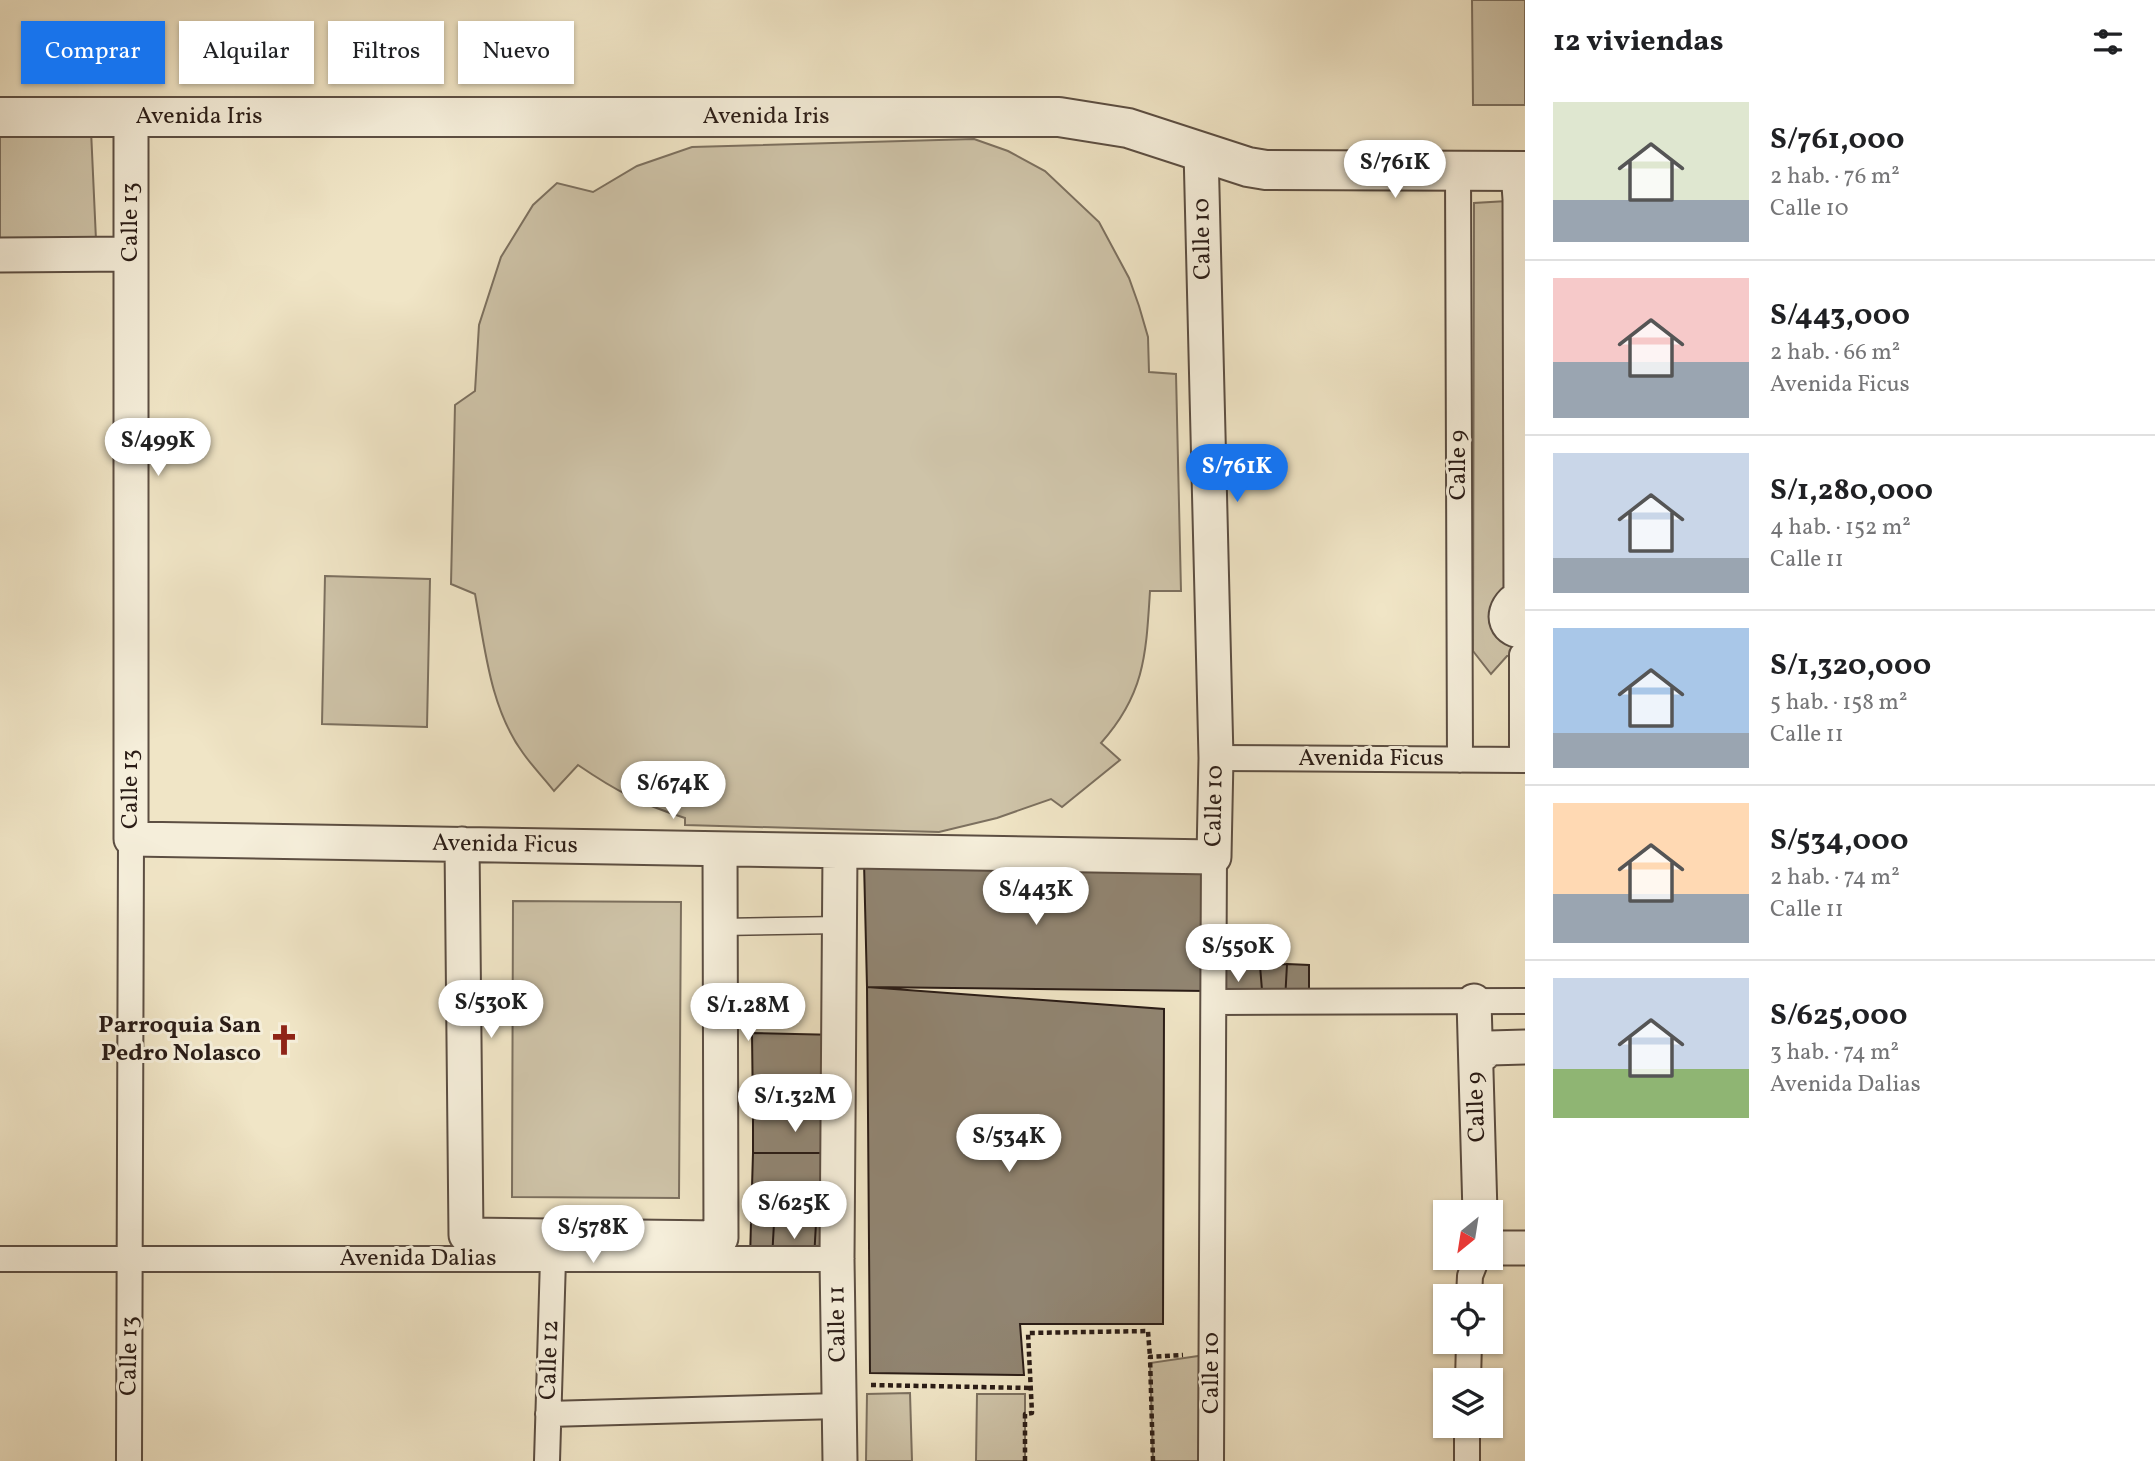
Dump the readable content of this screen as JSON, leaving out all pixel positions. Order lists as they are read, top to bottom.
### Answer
{
  "streets": {
    "street": [
      "Avenida Iris",
      "Calle 13",
      "Calle 10",
      "Calle 9",
      "Avenida Ficus",
      "Avenida Dalias",
      "Calle 11",
      "Calle 12"
    ]
  },
  "crossings": [
    ["Avenida Iris", "Calle 13"],
    ["Avenida Iris", "Calle 10"],
    ["Avenida Iris", "Calle 9"],
    ["Calle 13", "Avenida Ficus"],
    ["Calle 13", "Avenida Dalias"],
    ["Calle 10", "Avenida Ficus"],
    ["Calle 9", "Avenida Ficus"],
    ["Avenida Ficus", "Avenida Dalias"],
    ["Avenida Ficus", "Calle 11"],
    ["Avenida Dalias", "Calle 11"],
    ["Avenida Dalias", "Calle 12"]
  ],
  "places": {
    "church": ["Parroquia San Pedro Nolasco"]
  },
  "north": "bottom left",
  "page": {
    "heading": "12 viviendas",
    "chip": [
      "Comprar",
      "Alquilar",
      "Filtros",
      "Nuevo"
    ],
    "list": [
      {
        "name": "S/761,000",
        "note": "2 hab. · 76 m² · Calle 10"
      },
      {
        "name": "S/443,000",
        "note": "2 hab. · 66 m² · Avenida Ficus"
      },
      {
        "name": "S/1,280,000",
        "note": "4 hab. · 152 m² · Calle 11"
      },
      {
        "name": "S/1,320,000",
        "note": "5 hab. · 158 m² · Calle 11"
      },
      {
        "name": "S/534,000",
        "note": "2 hab. · 74 m² · Calle 11"
      },
      {
        "name": "S/625,000",
        "note": "3 hab. · 74 m² · Avenida Dalias"
      }
    ],
    "price": [
      "S/761K",
      "S/499K",
      "S/761K",
      "S/674K",
      "S/443K",
      "S/550K",
      "S/530K",
      "S/1.28M",
      "S/1.32M",
      "S/534K",
      "S/625K",
      "S/578K"
    ]
  }
}
